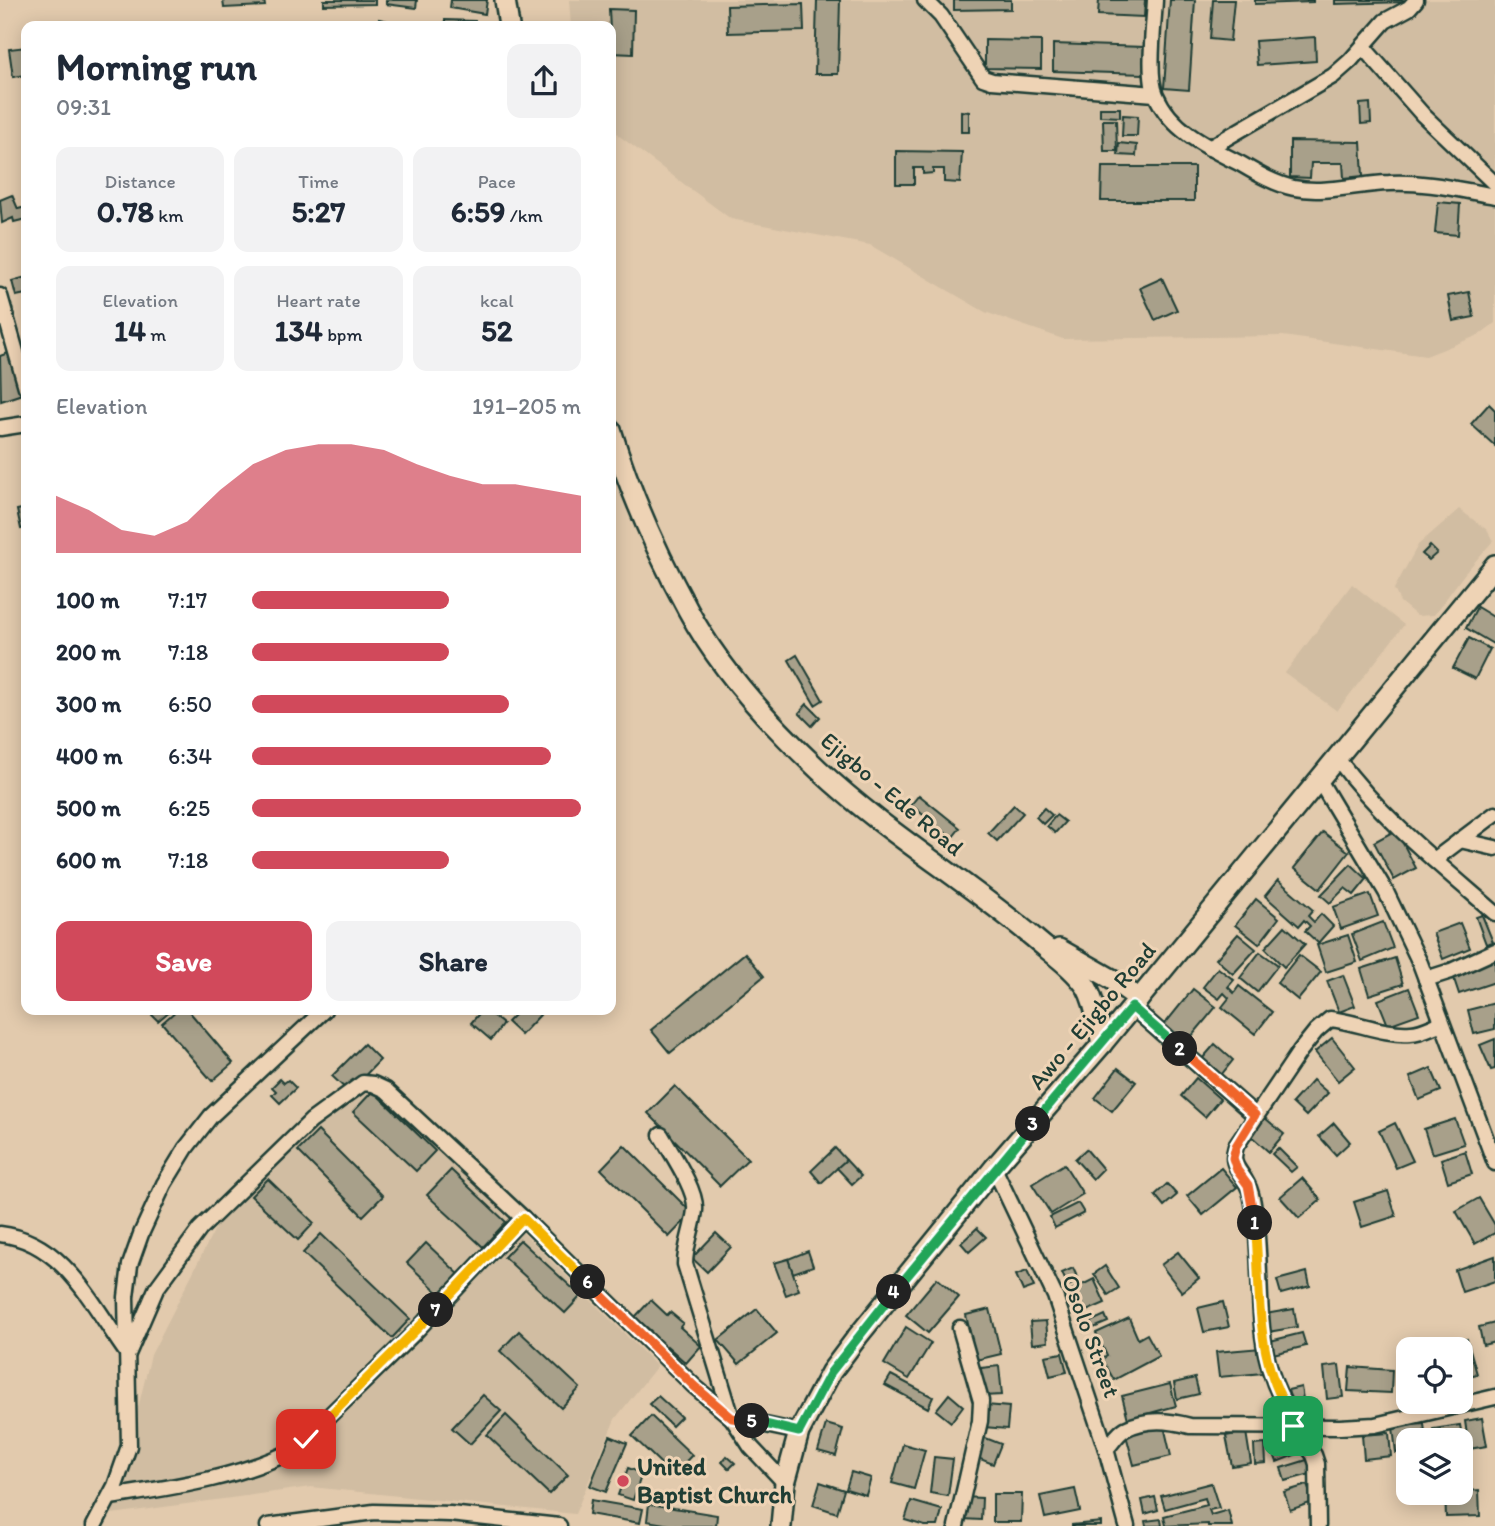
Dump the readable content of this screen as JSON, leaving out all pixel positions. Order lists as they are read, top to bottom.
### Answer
{
  "streets": {
    "main road": ["Ejigbo - Ede Road", "Awo - Ejigbo Road"],
    "street": ["Osolo Street"]
  },
  "crossings": [
    ["Ejigbo - Ede Road", "Awo - Ejigbo Road"],
    ["Awo - Ejigbo Road", "Osolo Street"]
  ],
  "places": ["United Baptist Church"],
  "page": {
    "heading": ["Morning run", "09:31"],
    "stats": [
      ["Distance", "0.78 km"],
      ["Time", "5:27"],
      ["Pace", "6:59 /km"],
      ["Elevation", "14 m"],
      ["Heart rate", "134 bpm"],
      ["kcal", "52"]
    ],
    "chart": ["Elevation", "191–205 m"],
    "list": [
      {
        "name": "100 m",
        "note": "7:17"
      },
      {
        "name": "200 m",
        "note": "7:18"
      },
      {
        "name": "300 m",
        "note": "6:50"
      },
      {
        "name": "400 m",
        "note": "6:34"
      },
      {
        "name": "500 m",
        "note": "6:25"
      },
      {
        "name": "600 m",
        "note": "7:18"
      }
    ],
    "buttons": ["Save", "Share"],
    "pins": [
      "2",
      "3",
      "1",
      "6",
      "4",
      "7",
      "5"
    ]
  }
}
